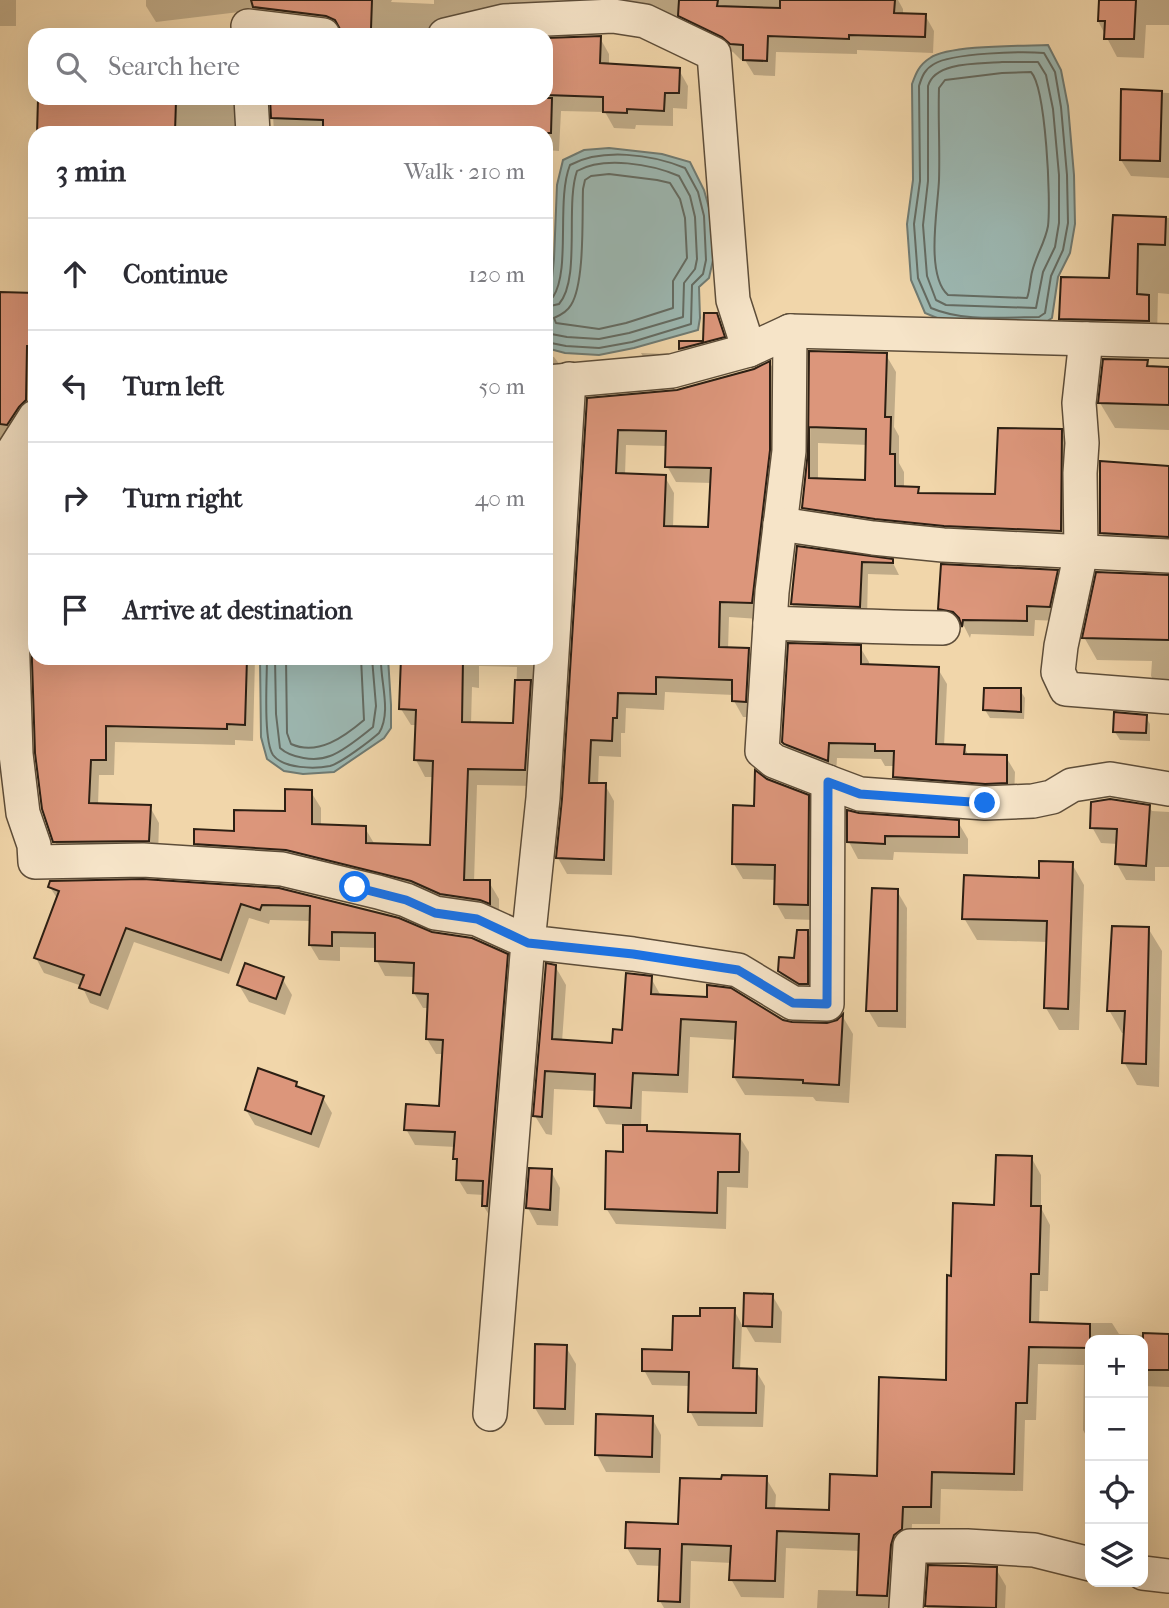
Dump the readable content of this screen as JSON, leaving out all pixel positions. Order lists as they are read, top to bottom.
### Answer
{
  "page": {
    "search": "Search here",
    "heading": ["3 min", "Walk · 210 m"],
    "list": [
      ["Continue", "120 m"],
      ["Turn left", "50 m"],
      ["Turn right", "40 m"],
      "Arrive at destination"
    ],
    "map_buttons": ["+", "−"]
  }
}
